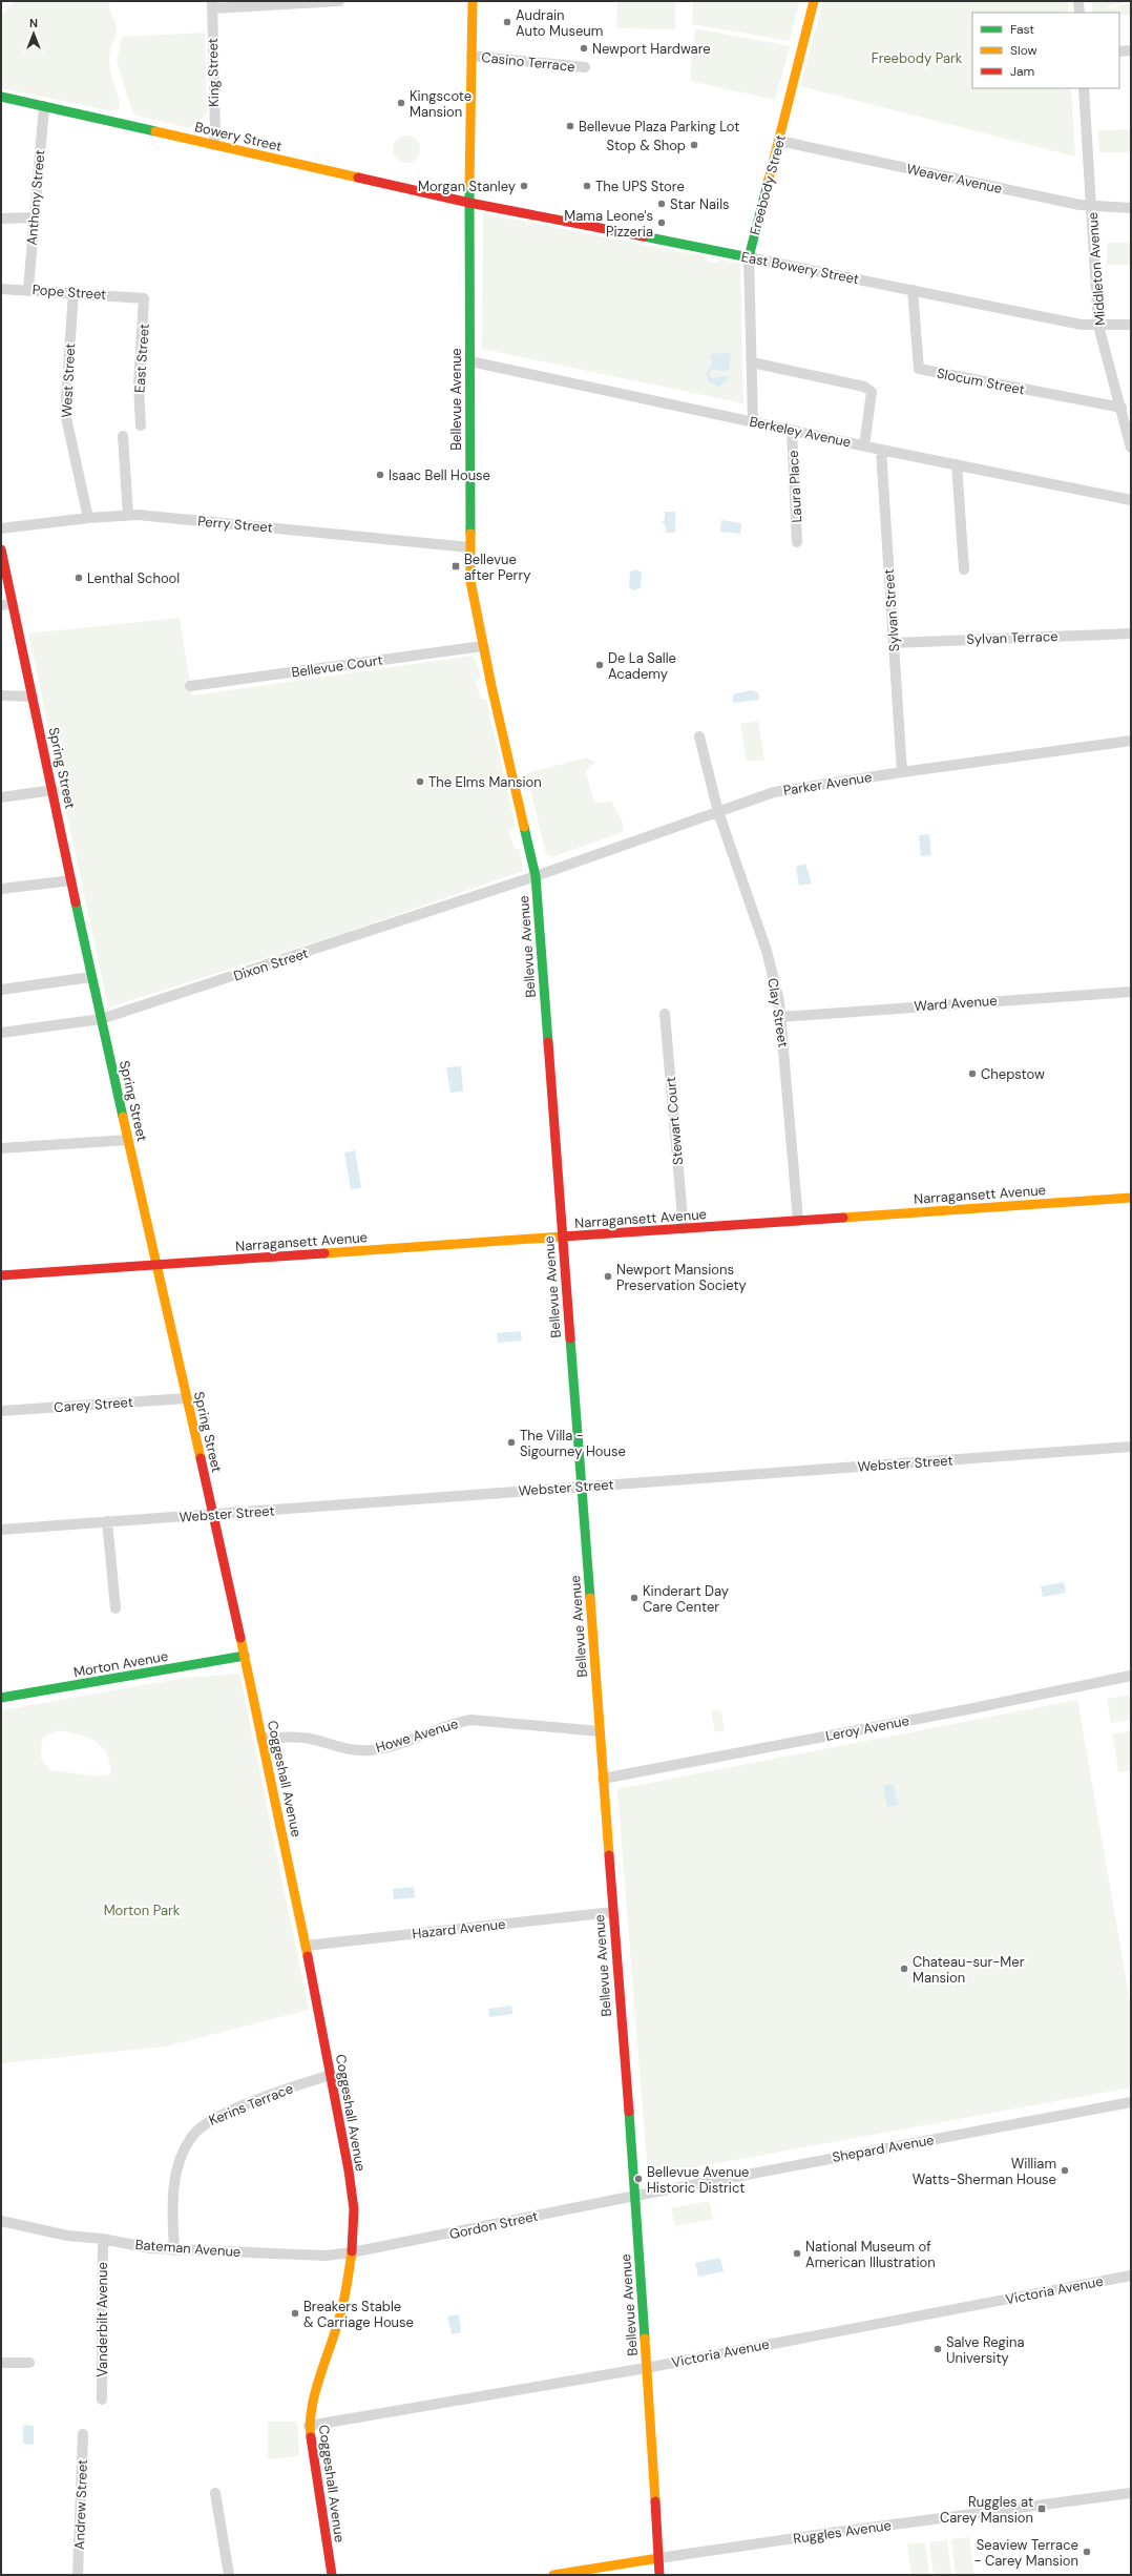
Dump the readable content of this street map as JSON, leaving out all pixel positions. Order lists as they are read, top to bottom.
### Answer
{
  "streets": {
    "main road": [
      "Bowery Street",
      "Freebody Street",
      "East Bowery Street",
      "Bellevue Avenue",
      "Spring Street",
      "Narragansett Avenue",
      "Morton Avenue",
      "Coggeshall Avenue",
      "Ruggles Avenue"
    ],
    "street": [
      "Casino Terrace",
      "King Street",
      "Weaver Avenue",
      "Anthony Street",
      "Middleton Avenue",
      "Pope Street",
      "East Street",
      "West Street",
      "Slocum Street",
      "Berkeley Avenue",
      "Laura Place",
      "Perry Street",
      "Sylvan Street",
      "Sylvan Terrace",
      "Bellevue Court",
      "Parker Avenue",
      "Dixon Street",
      "Ward Avenue",
      "Clay Street",
      "Stewart Court",
      "Carey Street",
      "Webster Street",
      "Leroy Avenue",
      "Howe Avenue",
      "Hazard Avenue",
      "Kerins Terrace",
      "Shepard Avenue",
      "Gordon Street",
      "Bateman Avenue",
      "Victoria Avenue",
      "Vanderbilt Avenue",
      "Andrew Street"
    ]
  },
  "crossings": [
    ["Casino Terrace", "Bellevue Avenue"],
    ["King Street", "Bowery Street"],
    ["Bowery Street", "Anthony Street"],
    ["Bowery Street", "East Bowery Street"],
    ["Bowery Street", "Bellevue Avenue"],
    ["Weaver Avenue", "Freebody Street"],
    ["Weaver Avenue", "Middleton Avenue"],
    ["Freebody Street", "East Bowery Street"],
    ["Freebody Street", "Berkeley Avenue"],
    ["Anthony Street", "Pope Street"],
    ["East Bowery Street", "Middleton Avenue"],
    ["East Bowery Street", "Slocum Street"],
    ["East Bowery Street", "Bellevue Avenue"],
    ["Middleton Avenue", "Slocum Street"],
    ["Pope Street", "East Street"],
    ["Pope Street", "West Street"],
    ["West Street", "Perry Street"],
    ["Bellevue Avenue", "Berkeley Avenue"],
    ["Bellevue Avenue", "Perry Street"],
    ["Bellevue Avenue", "Bellevue Court"],
    ["Bellevue Avenue", "Parker Avenue"],
    ["Bellevue Avenue", "Dixon Street"],
    ["Bellevue Avenue", "Narragansett Avenue"],
    ["Bellevue Avenue", "Webster Street"],
    ["Bellevue Avenue", "Leroy Avenue"],
    ["Bellevue Avenue", "Howe Avenue"],
    ["Bellevue Avenue", "Hazard Avenue"],
    ["Bellevue Avenue", "Shepard Avenue"],
    ["Bellevue Avenue", "Gordon Street"],
    ["Bellevue Avenue", "Victoria Avenue"],
    ["Bellevue Avenue", "Ruggles Avenue"],
    ["Berkeley Avenue", "Laura Place"],
    ["Berkeley Avenue", "Sylvan Street"],
    ["Sylvan Street", "Sylvan Terrace"],
    ["Sylvan Street", "Parker Avenue"],
    ["Spring Street", "Dixon Street"],
    ["Spring Street", "Narragansett Avenue"],
    ["Spring Street", "Carey Street"],
    ["Spring Street", "Webster Street"],
    ["Spring Street", "Morton Avenue"],
    ["Spring Street", "Coggeshall Avenue"],
    ["Parker Avenue", "Dixon Street"],
    ["Parker Avenue", "Clay Street"],
    ["Ward Avenue", "Clay Street"],
    ["Clay Street", "Narragansett Avenue"],
    ["Stewart Court", "Narragansett Avenue"],
    ["Morton Avenue", "Coggeshall Avenue"],
    ["Howe Avenue", "Coggeshall Avenue"],
    ["Coggeshall Avenue", "Hazard Avenue"],
    ["Coggeshall Avenue", "Kerins Terrace"],
    ["Coggeshall Avenue", "Gordon Street"],
    ["Coggeshall Avenue", "Bateman Avenue"],
    ["Coggeshall Avenue", "Victoria Avenue"],
    ["Kerins Terrace", "Bateman Avenue"],
    ["Shepard Avenue", "Gordon Street"],
    ["Gordon Street", "Bateman Avenue"],
    ["Bateman Avenue", "Vanderbilt Avenue"]
  ],
  "parks": ["Freebody Park", "Morton Park"],
  "places": {
    "other": [
      "Audrain Auto Museum",
      "Newport Hardware",
      "Kingscote Mansion",
      "Bellevue Plaza Parking Lot",
      "Stop & Shop",
      "Morgan Stanley",
      "The UPS Store",
      "Star Nails",
      "Mama Leone's Pizzeria",
      "Isaac Bell House",
      "Lenthal School",
      "De La Salle Academy",
      "The Elms Mansion",
      "Chepstow",
      "Newport Mansions Preservation Society",
      "The Villa - Sigourney House",
      "Kinderart Day Care Center",
      "Chateau-sur-Mer Mansion",
      "William Watts-Sherman House",
      "Bellevue Avenue Historic District",
      "National Museum of American Illustration",
      "Breakers Stable & Carriage House",
      "Salve Regina University",
      "Seaview Terrace - Carey Mansion"
    ],
    "transit": ["Bellevue after Perry", "Ruggles at Carey Mansion"]
  },
  "legend": ["Fast", "Slow", "Jam"],
  "north": "top"
}
